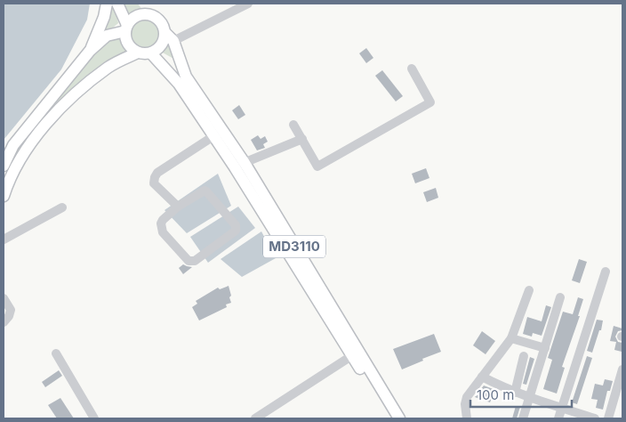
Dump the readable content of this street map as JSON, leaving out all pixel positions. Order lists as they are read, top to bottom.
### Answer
{
  "streets": {
    "main road": ["MD3110"]
  },
  "scale_bar": "100 m"
}
